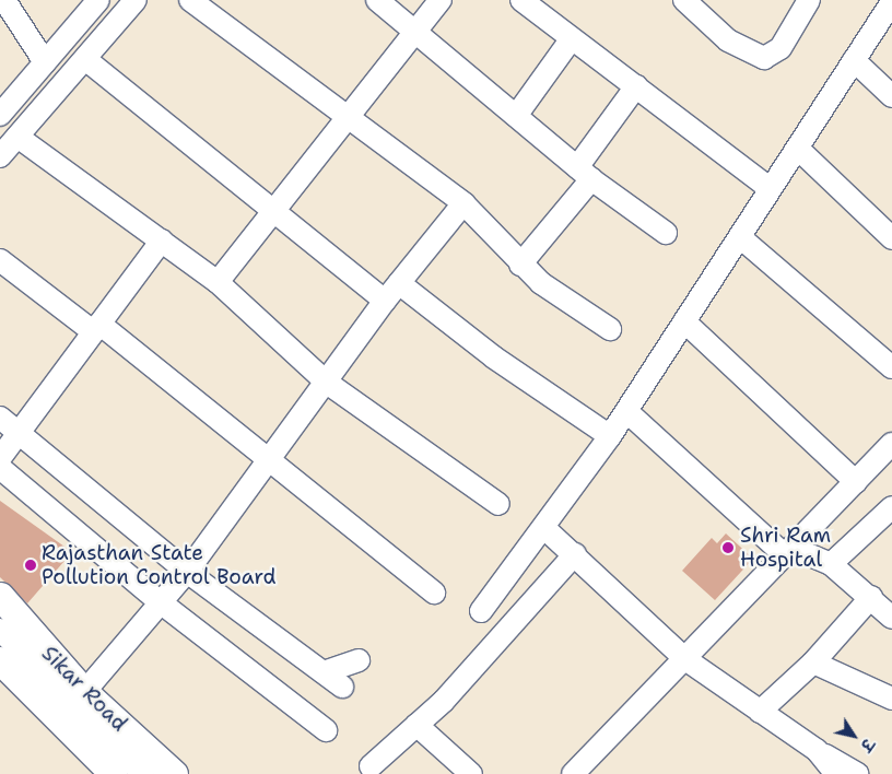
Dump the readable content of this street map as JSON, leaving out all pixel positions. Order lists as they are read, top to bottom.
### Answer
{
  "streets": {
    "main road": ["Sikar Road"]
  },
  "places": ["Shri Ram Hospital", "Rajasthan State Pollution Control Board"],
  "north": "bottom right"
}
